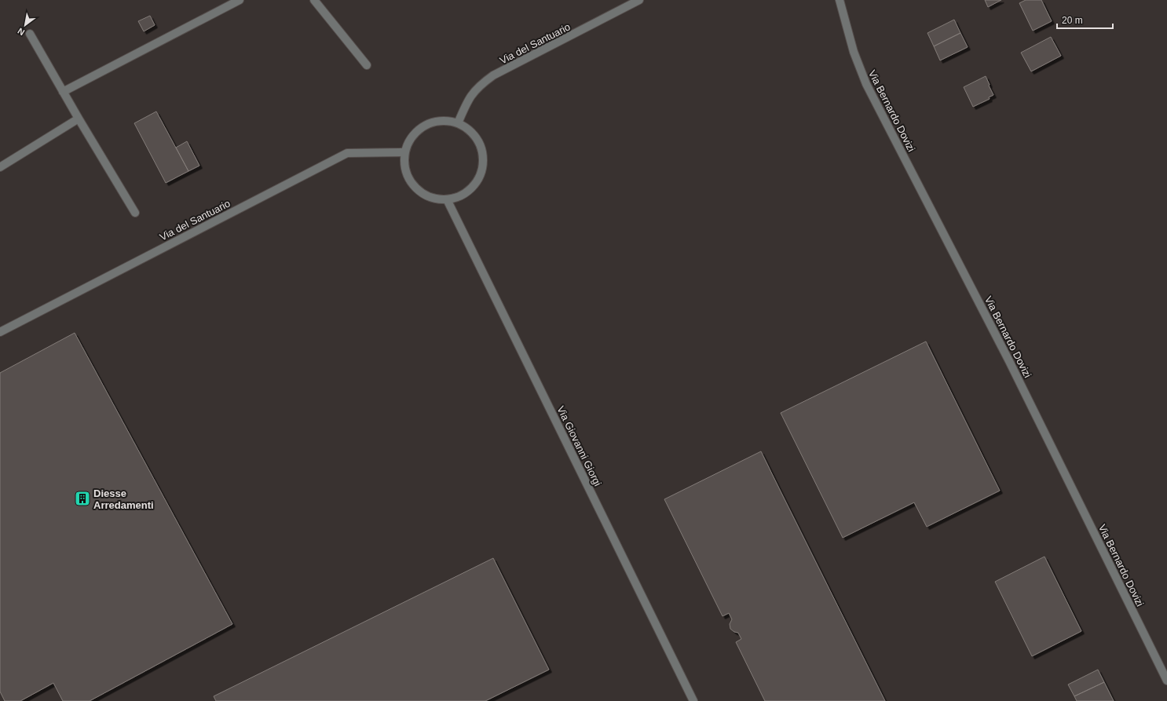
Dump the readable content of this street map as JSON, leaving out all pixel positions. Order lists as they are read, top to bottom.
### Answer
{
  "streets": {
    "street": ["Via del Santuario", "Via Bernardo Dovizi", "Via Giovanni Giorgi"]
  },
  "crossings": [
    ["Via del Santuario", "Via Giovanni Giorgi"]
  ],
  "places": {
    "building": ["Diesse Arredamenti"]
  },
  "scale_bar": "20 m",
  "north": "bottom left"
}
